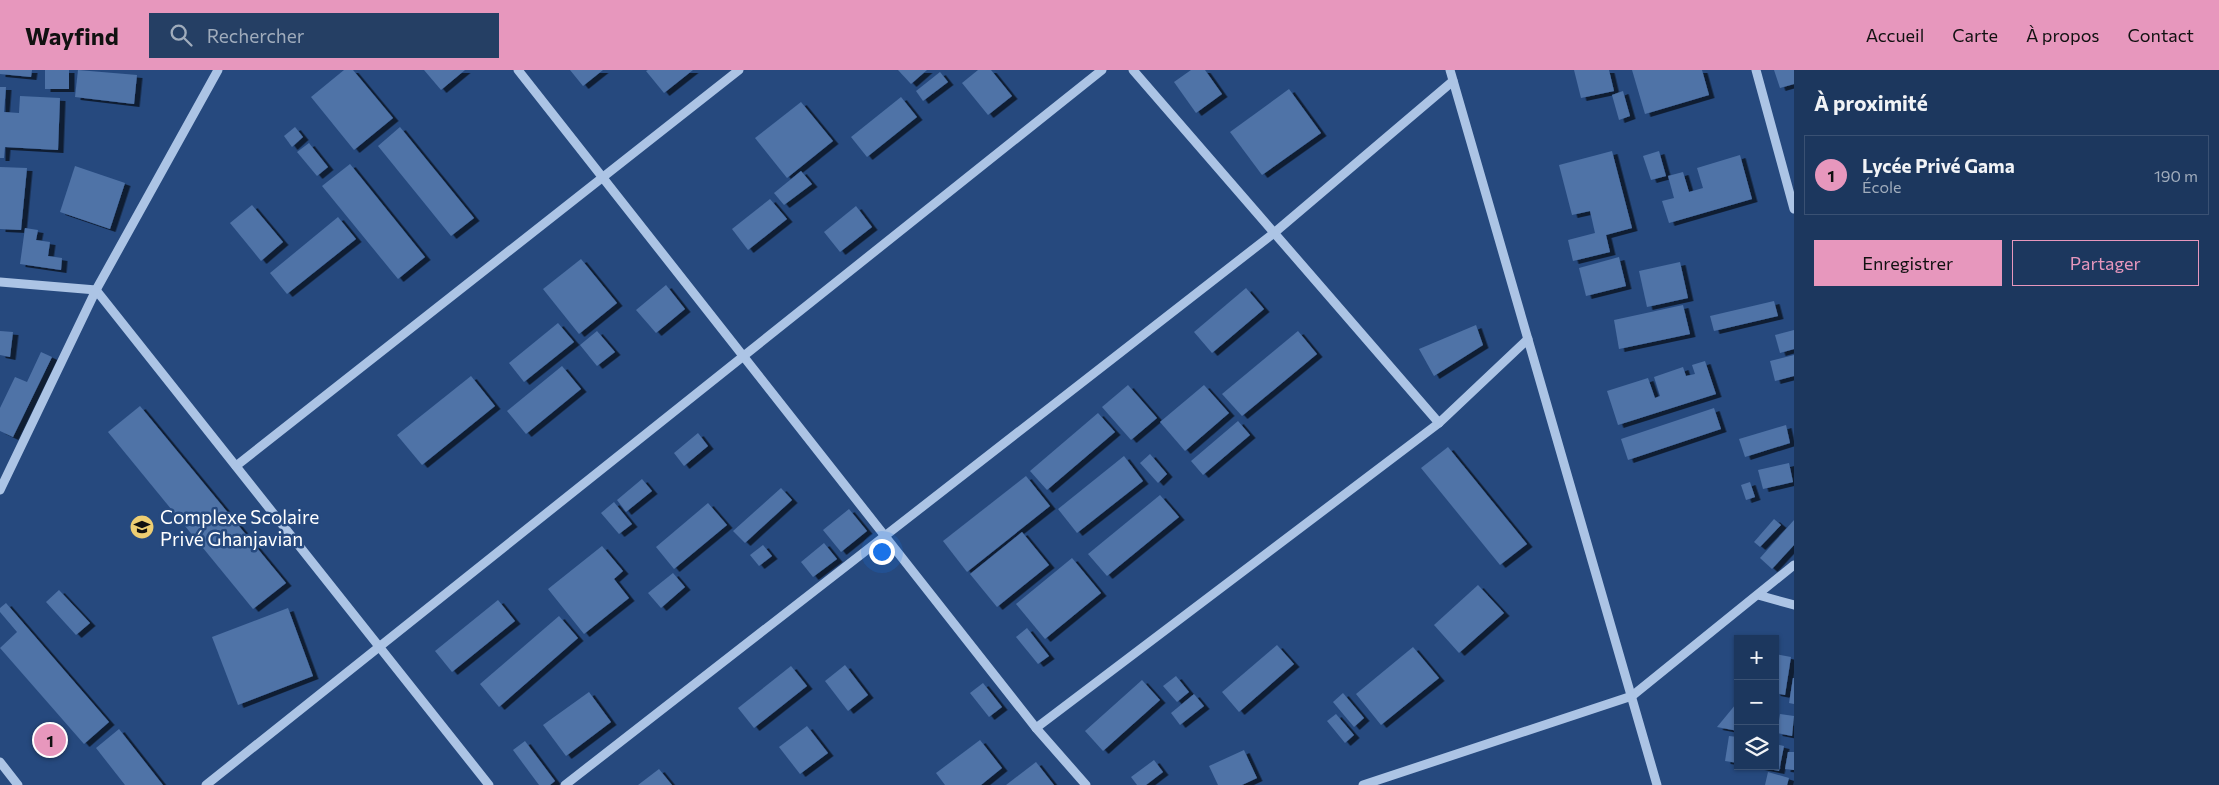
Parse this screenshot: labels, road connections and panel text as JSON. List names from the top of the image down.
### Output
{
  "places": {
    "school or university": ["Complexe Scolaire Privé Ghanjavian"]
  },
  "page": {
    "header": "Wayfind",
    "search": "Rechercher",
    "nav": [
      "Accueil",
      "Carte",
      "À propos",
      "Contact"
    ],
    "heading": "À proximité",
    "list": [
      {
        "mark": "1",
        "name": "Lycée Privé Gama",
        "note": "École",
        "value": "190 m"
      }
    ],
    "buttons": ["Enregistrer", "Partager"],
    "map_buttons": ["+", "−"],
    "pins": "1"
  }
}
